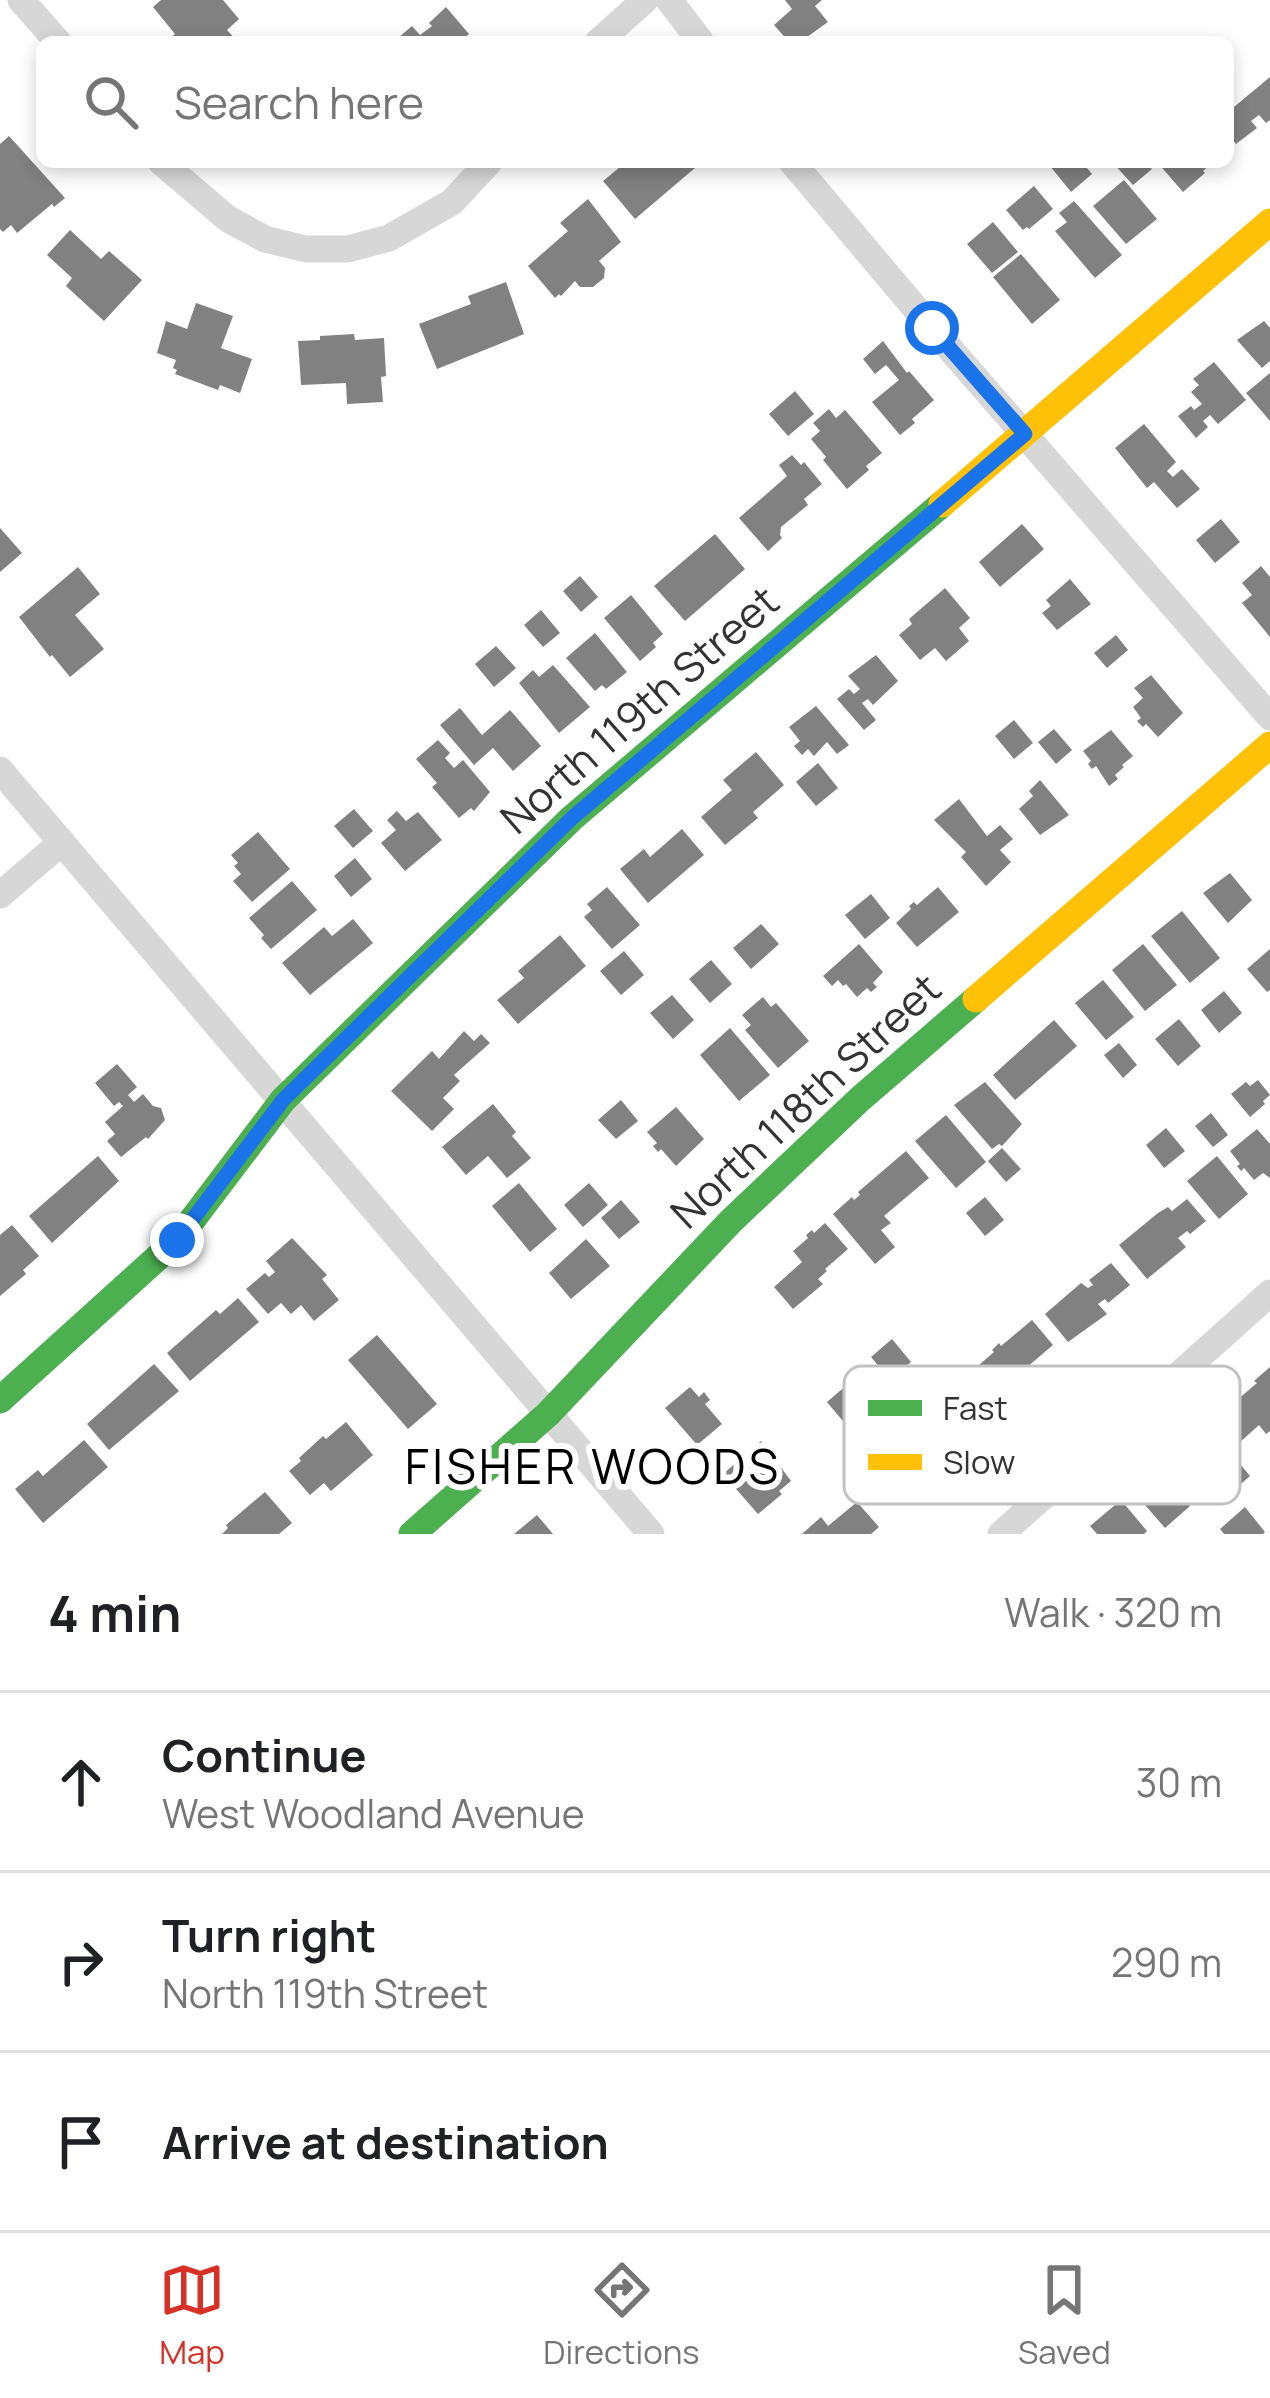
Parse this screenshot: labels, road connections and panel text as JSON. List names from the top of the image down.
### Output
{
  "streets": {
    "street": ["North 119th Street", "North 118th Street"]
  },
  "districts": ["FISHER WOODS"],
  "legend": ["Fast", "Slow"],
  "page": {
    "search": "Search here",
    "heading": ["4 min", "Walk · 320 m"],
    "list": [
      ["Continue", "West Woodland Avenue", "30 m"],
      ["Turn right", "North 119th Street", "290 m"],
      "Arrive at destination"
    ],
    "nav": ["Map", "Directions", "Saved"]
  }
}
